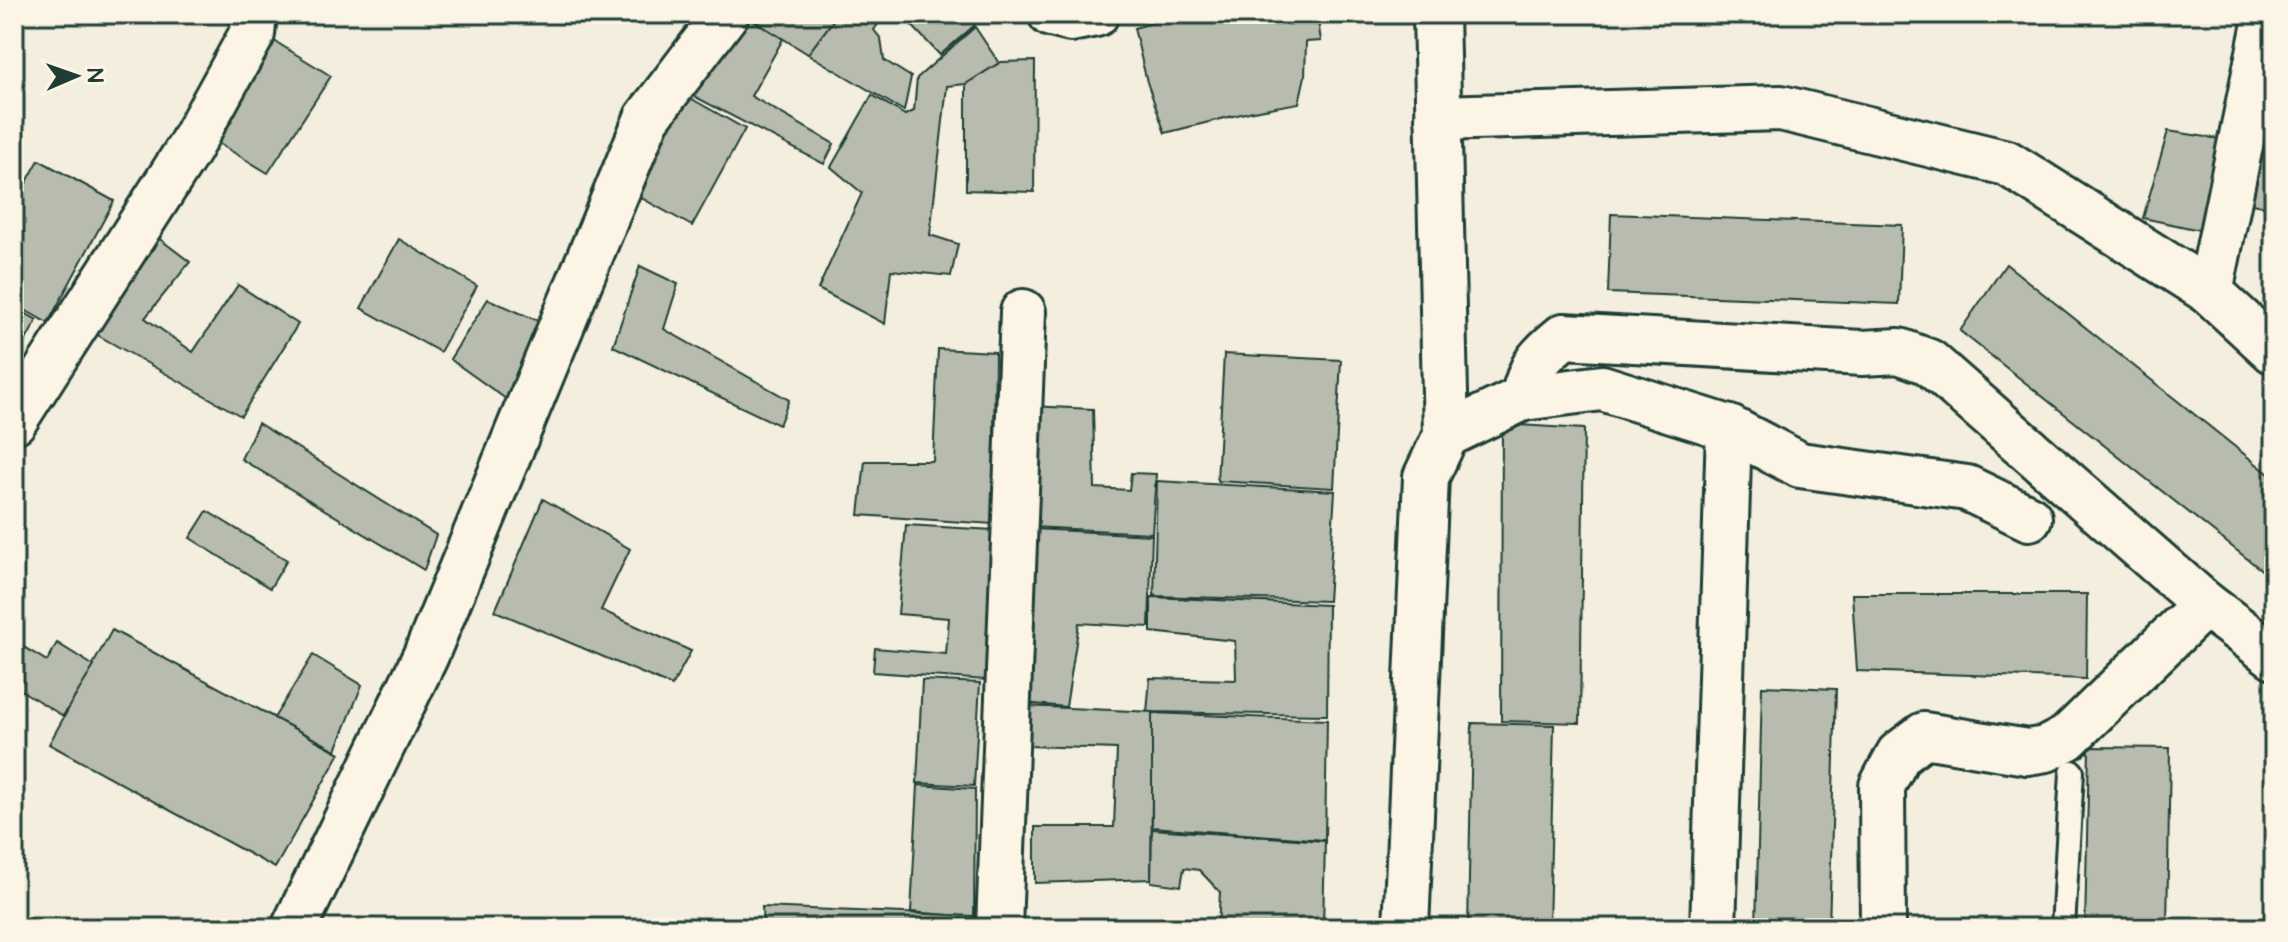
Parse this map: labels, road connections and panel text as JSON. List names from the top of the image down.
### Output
{
  "north": "right"
}
